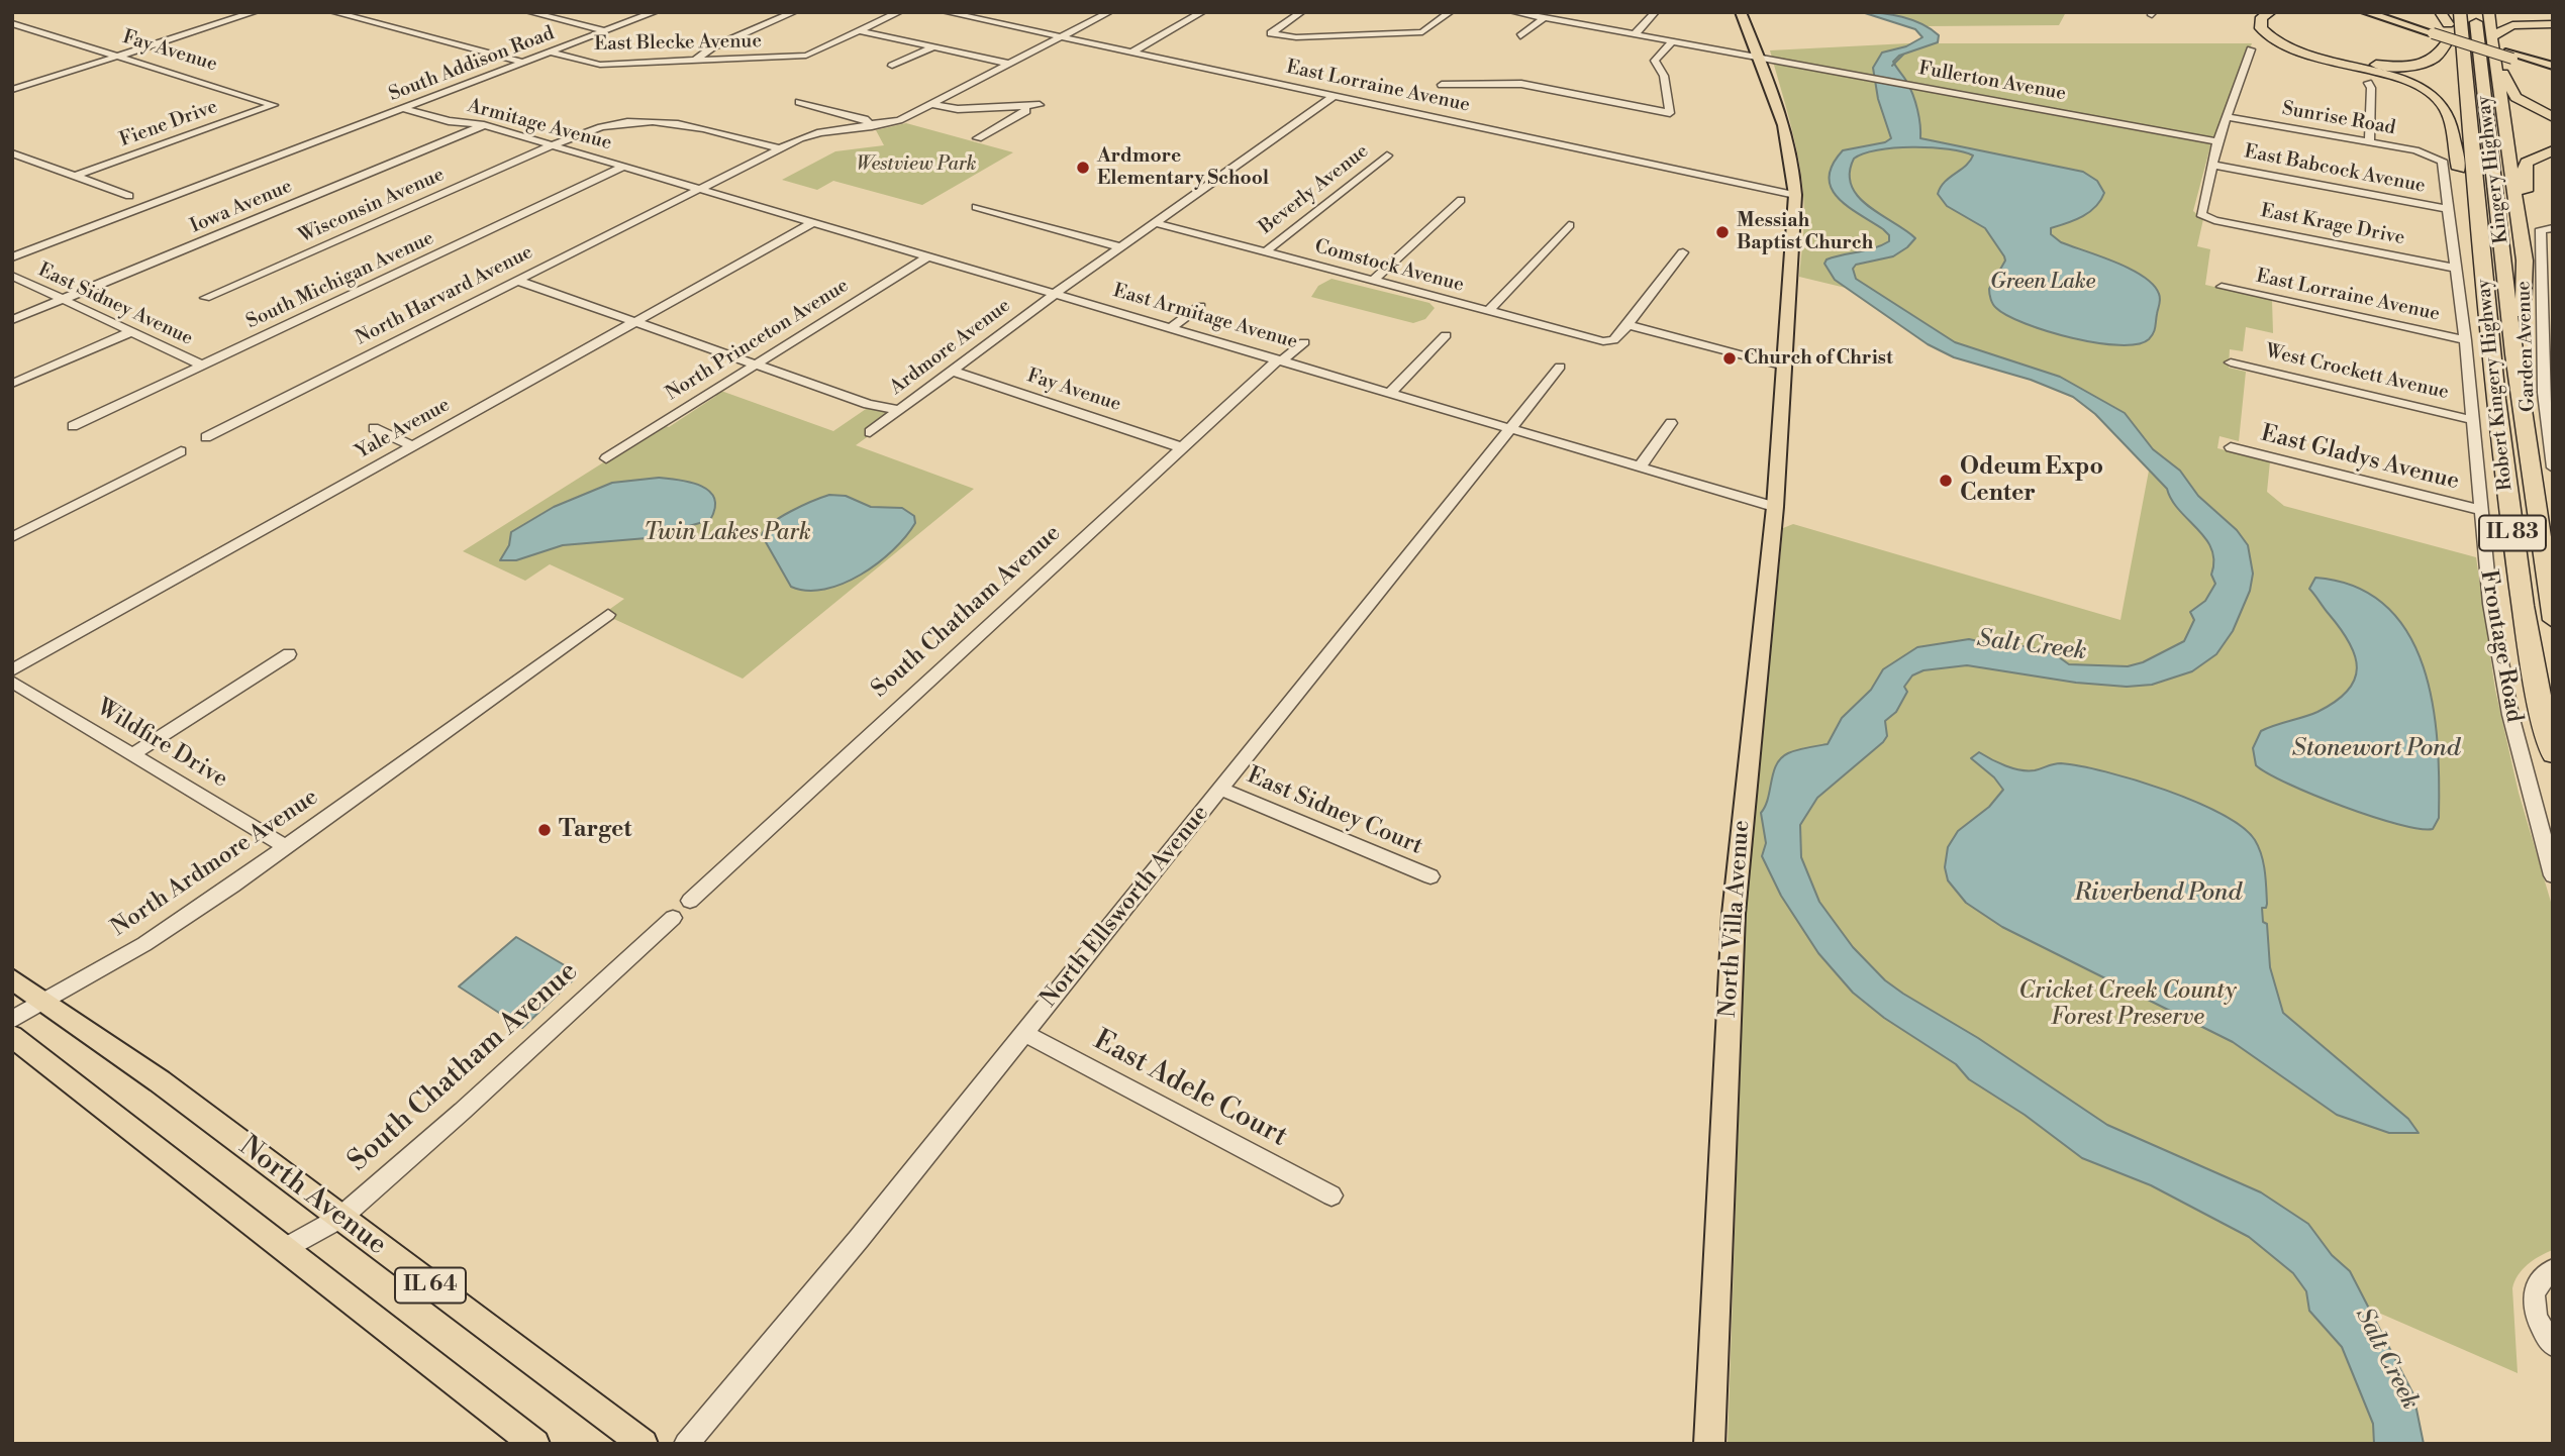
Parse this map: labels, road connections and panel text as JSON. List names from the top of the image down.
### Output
{
  "streets": {
    "highway": ["Kingery Highway", "Robert Kingery Highway", "IL 83"],
    "main road": ["North Villa Avenue", "North Avenue", "IL 64"],
    "street": [
      "East Blecke Avenue",
      "Fay Avenue",
      "South Addison Road",
      "Fullerton Avenue",
      "East Lorraine Avenue",
      "Sunrise Road",
      "Fiene Drive",
      "Armitage Avenue",
      "East Babcock Avenue",
      "Beverly Avenue",
      "Wisconsin Avenue",
      "Iowa Avenue",
      "East Krage Drive",
      "Comstock Avenue",
      "South Michigan Avenue",
      "North Harvard Avenue",
      "East Sidney Avenue",
      "East Armitage Avenue",
      "North Princeton Avenue",
      "Garden Avenue",
      "Ardmore Avenue",
      "West Crockett Avenue",
      "Yale Avenue",
      "East Gladys Avenue",
      "South Chatham Avenue",
      "Frontage Road",
      "Wildfire Drive",
      "East Sidney Court",
      "North Ardmore Avenue",
      "North Ellsworth Avenue",
      "East Adele Court"
    ]
  },
  "crossings": [
    ["East Blecke Avenue", "South Addison Road"],
    ["Fay Avenue", "Fiene Drive"],
    ["Fay Avenue", "Ardmore Avenue"],
    ["Fay Avenue", "South Chatham Avenue"],
    ["South Addison Road", "Armitage Avenue"],
    ["Fullerton Avenue", "North Villa Avenue"],
    ["East Lorraine Avenue", "North Harvard Avenue"],
    ["East Lorraine Avenue", "Frontage Road"],
    ["East Lorraine Avenue", "North Villa Avenue"],
    ["Sunrise Road", "Frontage Road"],
    ["Armitage Avenue", "Wisconsin Avenue"],
    ["Armitage Avenue", "Iowa Avenue"],
    ["Armitage Avenue", "South Michigan Avenue"],
    ["Armitage Avenue", "East Armitage Avenue"],
    ["East Babcock Avenue", "East Krage Drive"],
    ["East Babcock Avenue", "Frontage Road"],
    ["Beverly Avenue", "Comstock Avenue"],
    ["Wisconsin Avenue", "North Harvard Avenue"],
    ["Iowa Avenue", "East Sidney Avenue"],
    ["East Krage Drive", "Frontage Road"],
    ["Comstock Avenue", "Ardmore Avenue"],
    ["South Michigan Avenue", "East Sidney Avenue"],
    ["South Michigan Avenue", "East Armitage Avenue"],
    ["North Harvard Avenue", "East Armitage Avenue"],
    ["East Armitage Avenue", "North Princeton Avenue"],
    ["East Armitage Avenue", "Ardmore Avenue"],
    ["East Armitage Avenue", "Yale Avenue"],
    ["East Armitage Avenue", "South Chatham Avenue"],
    ["East Armitage Avenue", "North Ellsworth Avenue"],
    ["East Armitage Avenue", "North Villa Avenue"],
    ["West Crockett Avenue", "Frontage Road"],
    ["East Gladys Avenue", "Frontage Road"],
    ["South Chatham Avenue", "North Avenue"],
    ["South Chatham Avenue", "IL 64"],
    ["Wildfire Drive", "North Ardmore Avenue"],
    ["East Sidney Court", "North Ellsworth Avenue"],
    ["North Ardmore Avenue", "North Avenue"],
    ["North Ellsworth Avenue", "East Adele Court"]
  ],
  "water": [
    "Green Lake",
    "Salt Creek",
    "Stonewort Pond",
    "Riverbend Pond"
  ],
  "parks": ["Westview Park", "Twin Lakes Park", "Cricket Creek County Forest Preserve"],
  "places": [
    "Ardmore Elementary School",
    "Messiah Baptist Church",
    "Church of Christ",
    "Odeum Expo Center",
    "Target"
  ]
}
